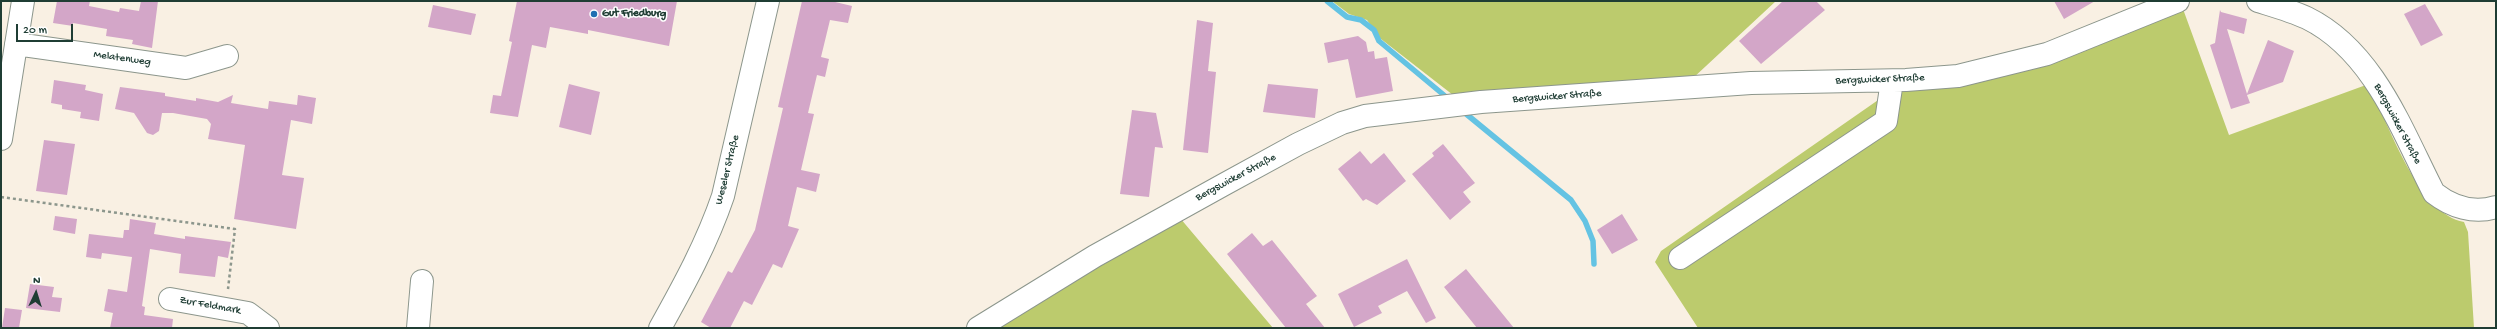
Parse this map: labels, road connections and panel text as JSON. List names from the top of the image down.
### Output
{
  "streets": {
    "street": [
      "Melatenweg",
      "Bergswicker Straße",
      "Weseler Straße",
      "Zur Feldmark"
    ]
  },
  "places": ["Gut Friedburg"],
  "scale_bar": "20 m",
  "north": "top"
}
